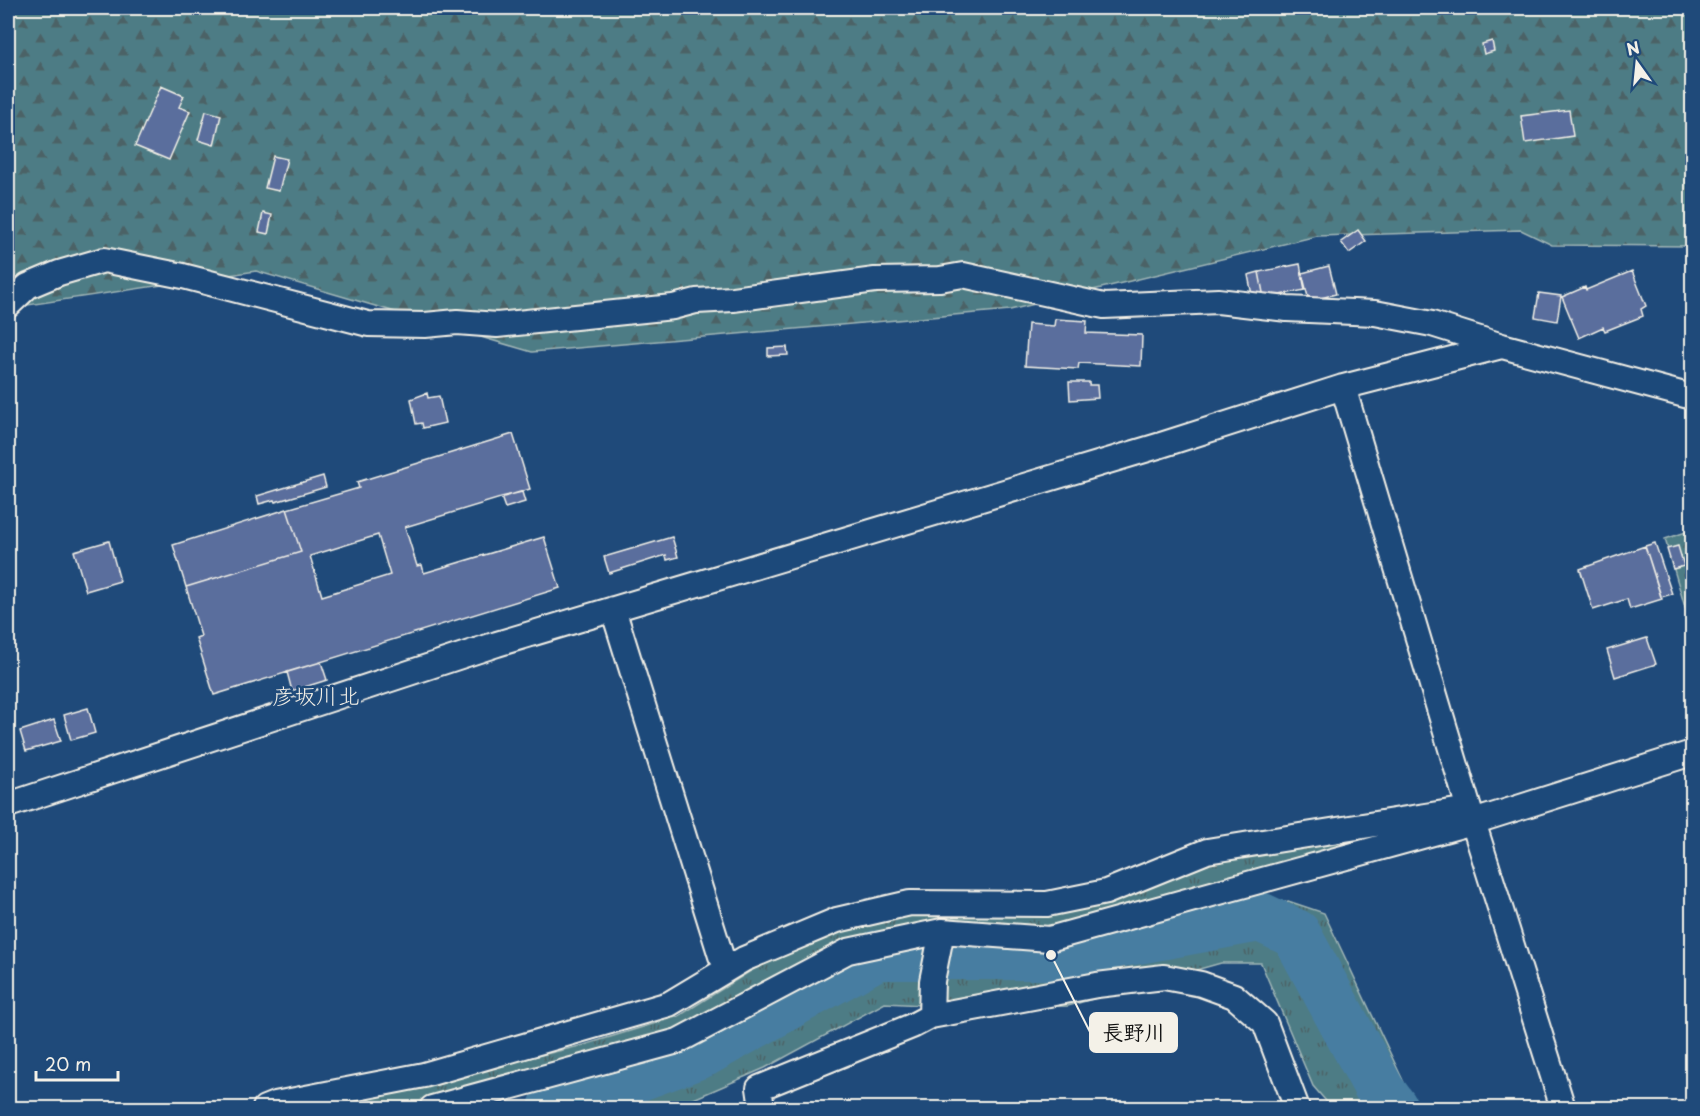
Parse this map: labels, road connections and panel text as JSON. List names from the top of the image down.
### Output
{
  "districts": ["彦坂川北"],
  "places": ["長野川"],
  "scale_bar": "20 m",
  "north": "top"
}
